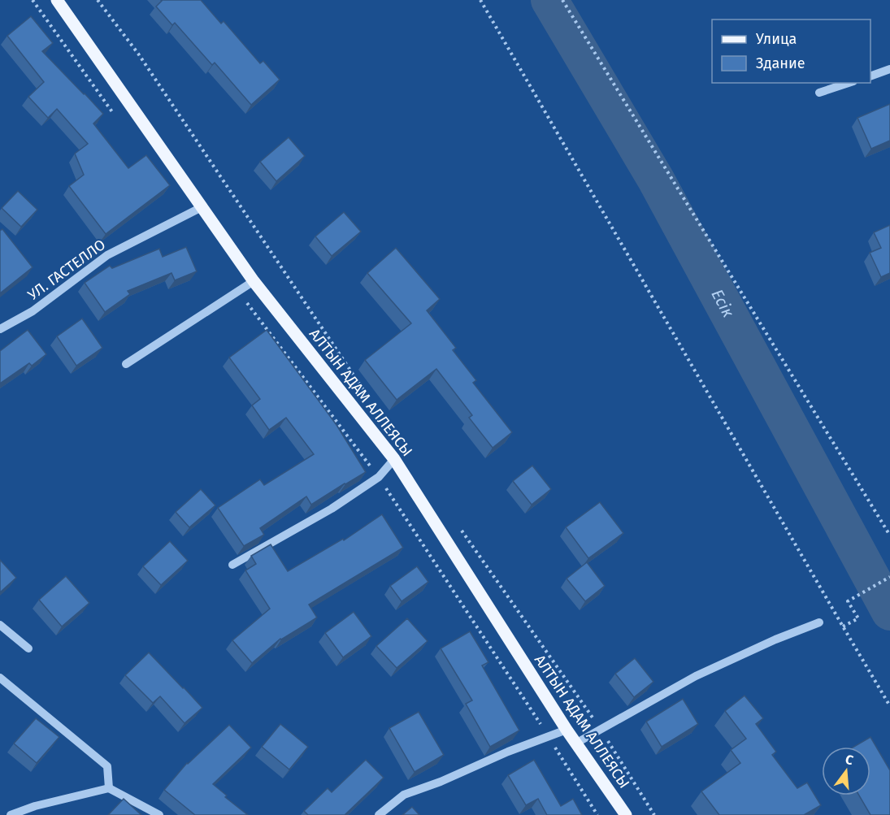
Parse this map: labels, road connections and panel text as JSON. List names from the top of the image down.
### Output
{
  "streets": {
    "main road": ["АЛТЫН АДАМ АЛЛЕЯСЫ"],
    "street": ["УЛ. ГАСТЕЛЛО"]
  },
  "crossings": [
    ["УЛ. ГАСТЕЛЛО", "АЛТЫН АДАМ АЛЛЕЯСЫ"]
  ],
  "water": ["Есік"],
  "legend": ["Улица", "Здание"],
  "north": "top"
}
